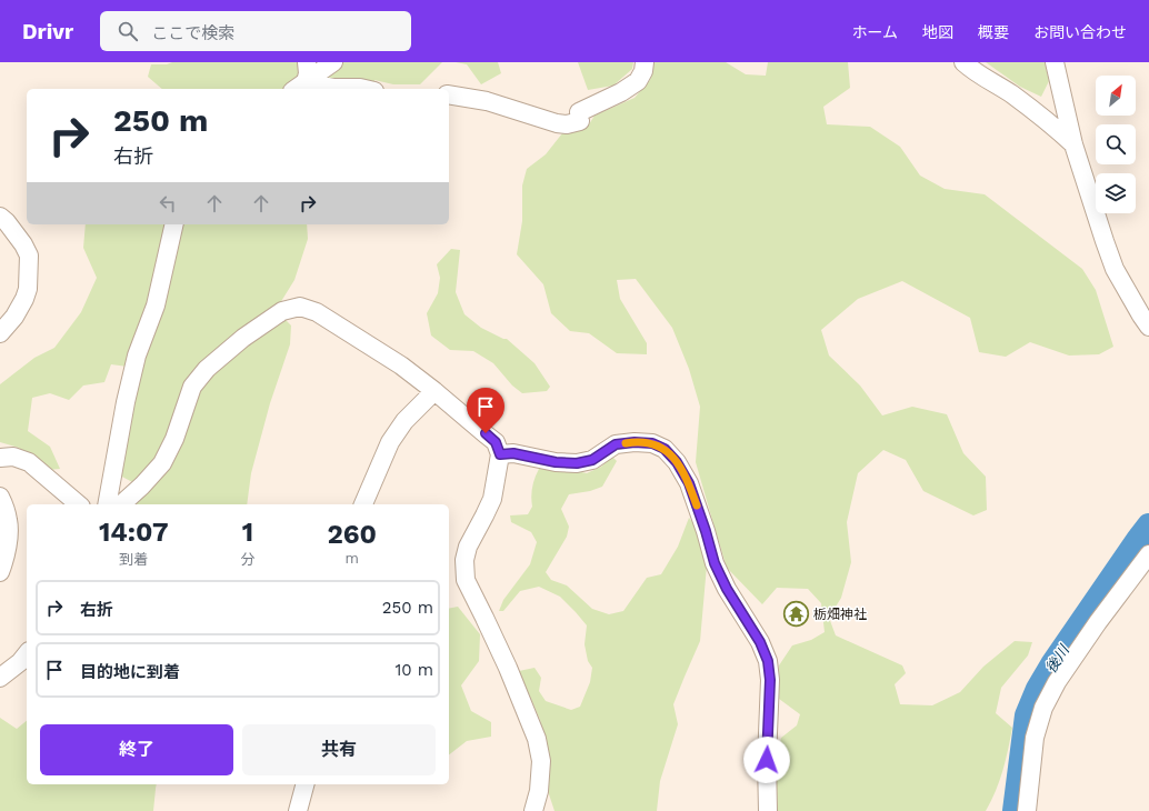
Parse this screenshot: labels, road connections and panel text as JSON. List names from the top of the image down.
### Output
{
  "water": ["後川"],
  "places": {
    "temple": ["栃畑神社"]
  },
  "north": "top right",
  "page": {
    "header": "Drivr",
    "search": "ここで検索",
    "nav": [
      "ホーム",
      "地図",
      "概要",
      "お問い合わせ"
    ],
    "turn": ["250 m", "右折"],
    "eta": [
      "14:07",
      "到着",
      "1",
      "分",
      "260",
      "m"
    ],
    "list": [
      {
        "name": "右折",
        "value": "250 m"
      },
      {
        "name": "目的地に到着",
        "value": "10 m"
      }
    ],
    "buttons": ["終了", "共有"]
  }
}
